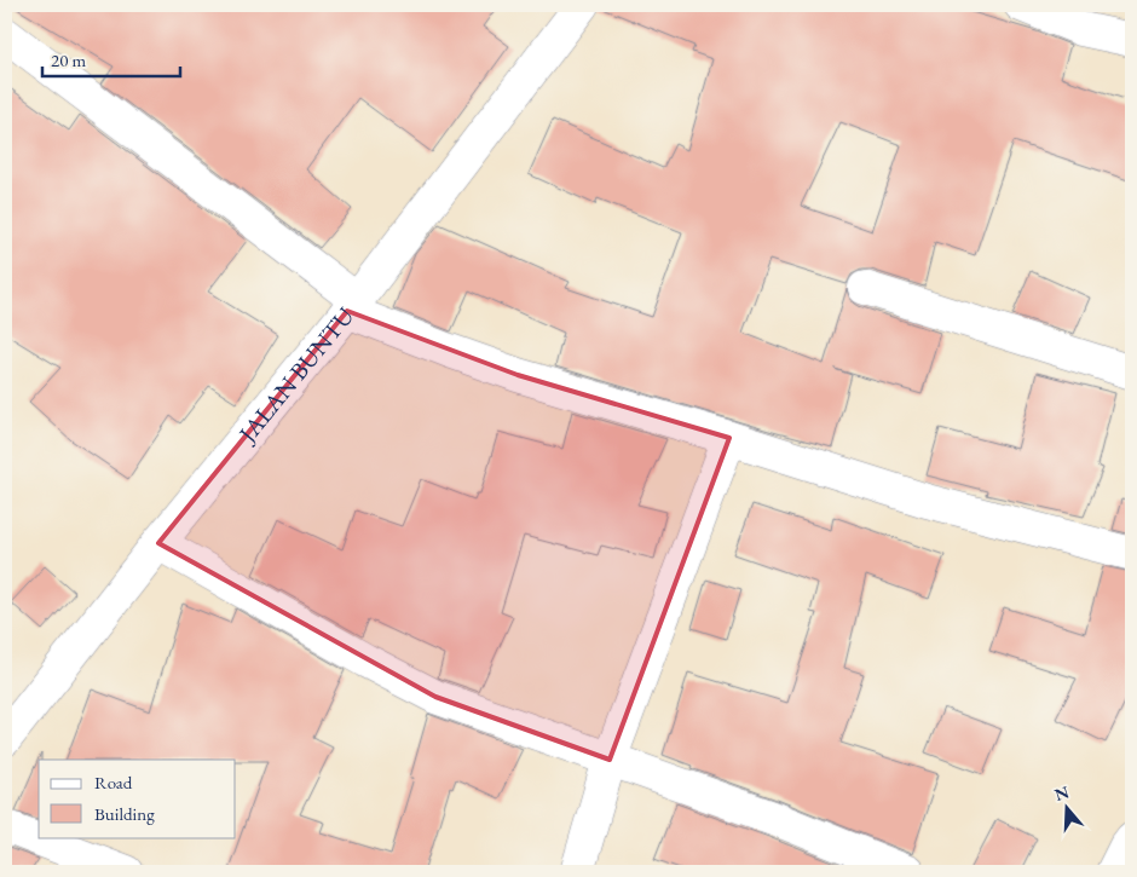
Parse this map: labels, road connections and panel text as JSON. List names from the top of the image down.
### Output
{
  "streets": {
    "street": ["JALAN BUNTU"]
  },
  "legend": ["Road", "Building"],
  "scale_bar": "20 m",
  "north": "top"
}
